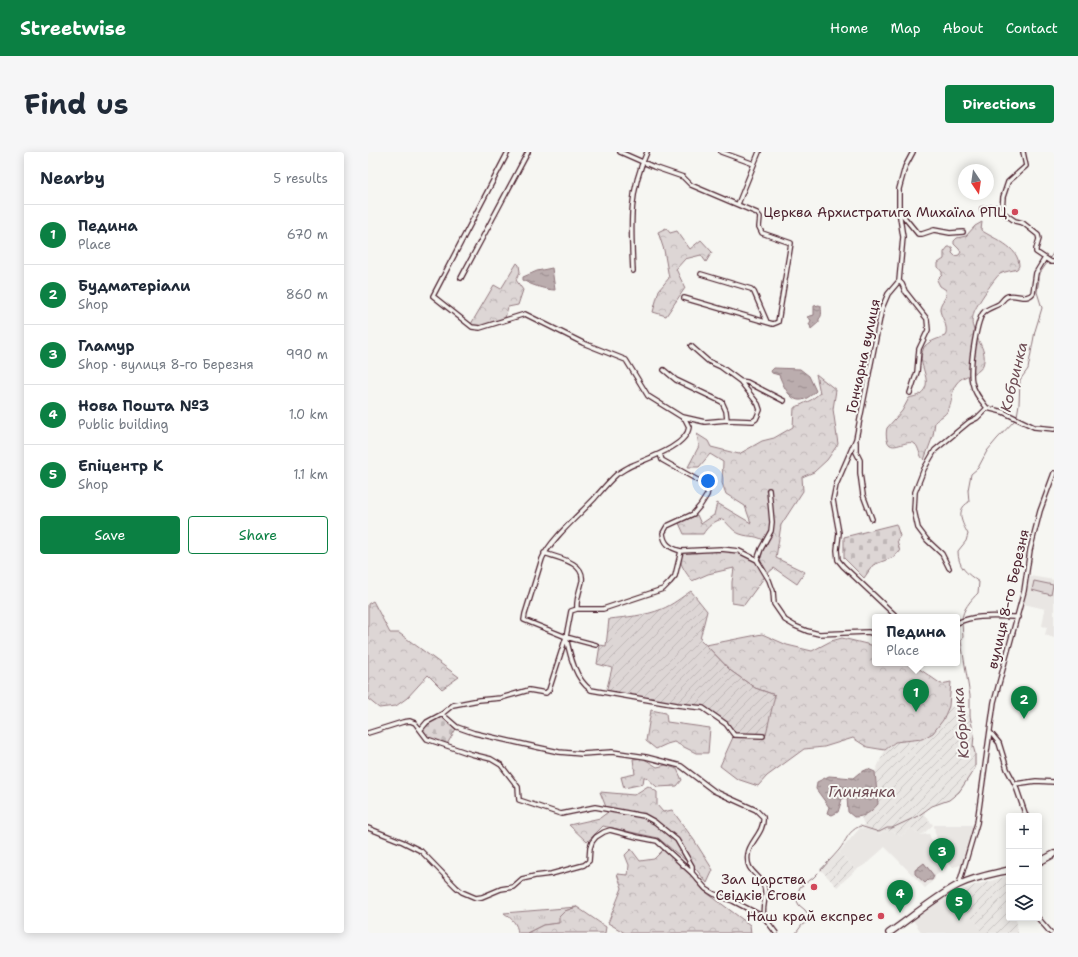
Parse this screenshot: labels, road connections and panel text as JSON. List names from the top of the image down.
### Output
{
  "streets": {
    "street": ["Гончарна вулиця", "вулиця 8-го Березня"]
  },
  "water": ["Кобринка", "Глинянка"],
  "places": ["Церква Архистратига Михаїла РПЦ", "Зал царства Свідків Єгови", "Наш край експрес"],
  "north": "bottom",
  "page": {
    "header": "Streetwise",
    "nav": [
      "Home",
      "Map",
      "About",
      "Contact"
    ],
    "title": "Find us",
    "buttons": [
      "Directions",
      ["Save", "Share"]
    ],
    "heading": ["Nearby", "5 results"],
    "list": [
      {
        "mark": "1",
        "name": "Педина",
        "note": "Place",
        "value": "670 m"
      },
      {
        "mark": "2",
        "name": "Будматеріали",
        "note": "Shop",
        "value": "860 m"
      },
      {
        "mark": "3",
        "name": "Гламур",
        "note": "Shop · вулиця 8-го Березня",
        "value": "990 m"
      },
      {
        "mark": "4",
        "name": "Нова Пошта №3",
        "note": "Public building",
        "value": "1.0 km"
      },
      {
        "mark": "5",
        "name": "Епіцентр К",
        "note": "Shop",
        "value": "1.1 km"
      }
    ],
    "popup": ["Педина", "Place"],
    "pins": [
      "1",
      "2",
      "3",
      "4",
      "5"
    ],
    "map_buttons": ["+", "−"]
  }
}
